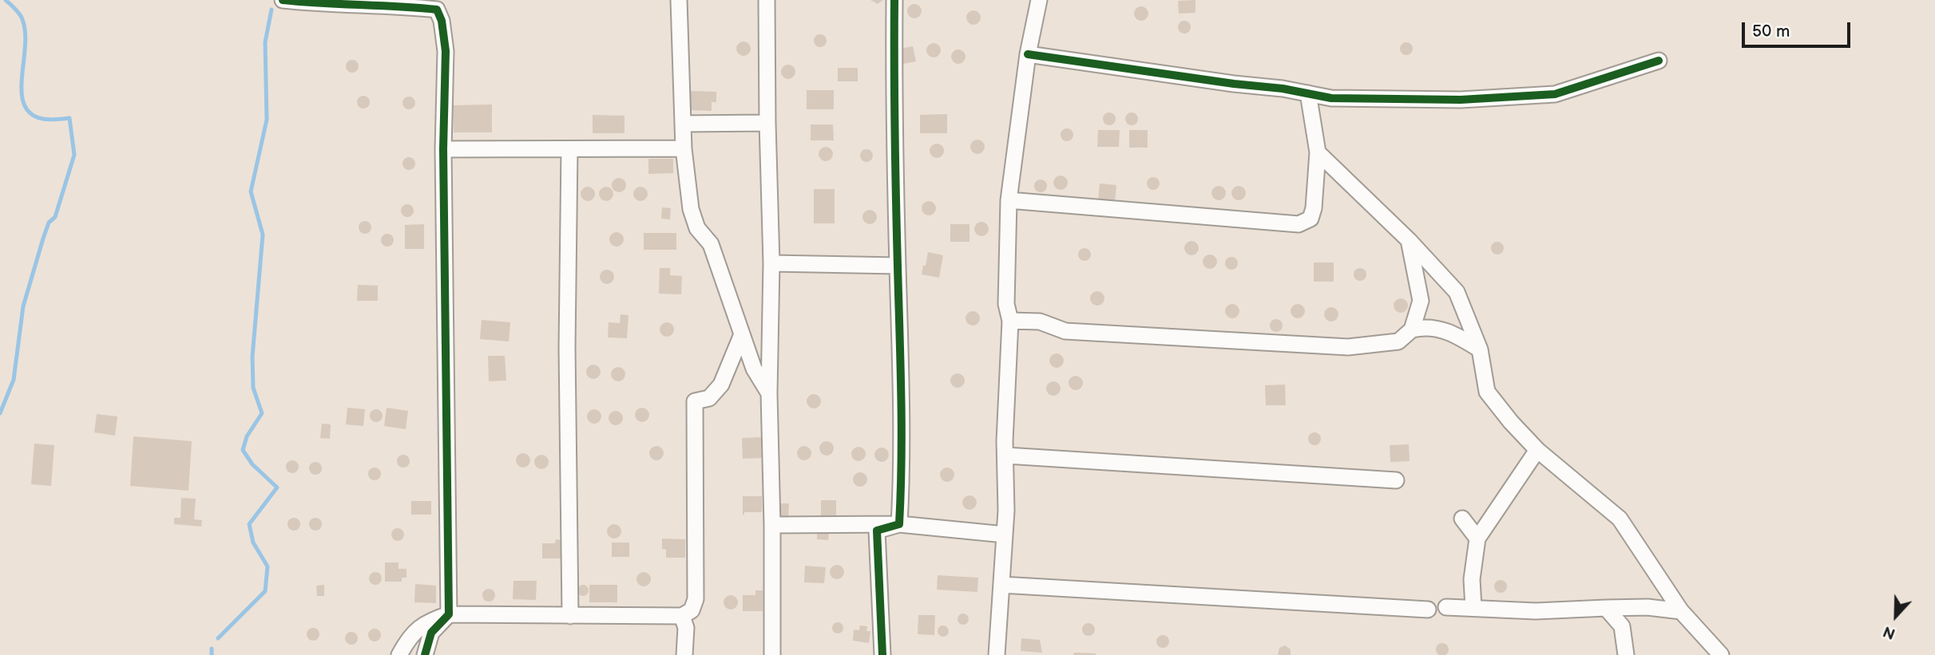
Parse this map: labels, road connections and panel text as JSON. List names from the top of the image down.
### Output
{
  "scale_bar": "50 m",
  "north": "bottom"
}
